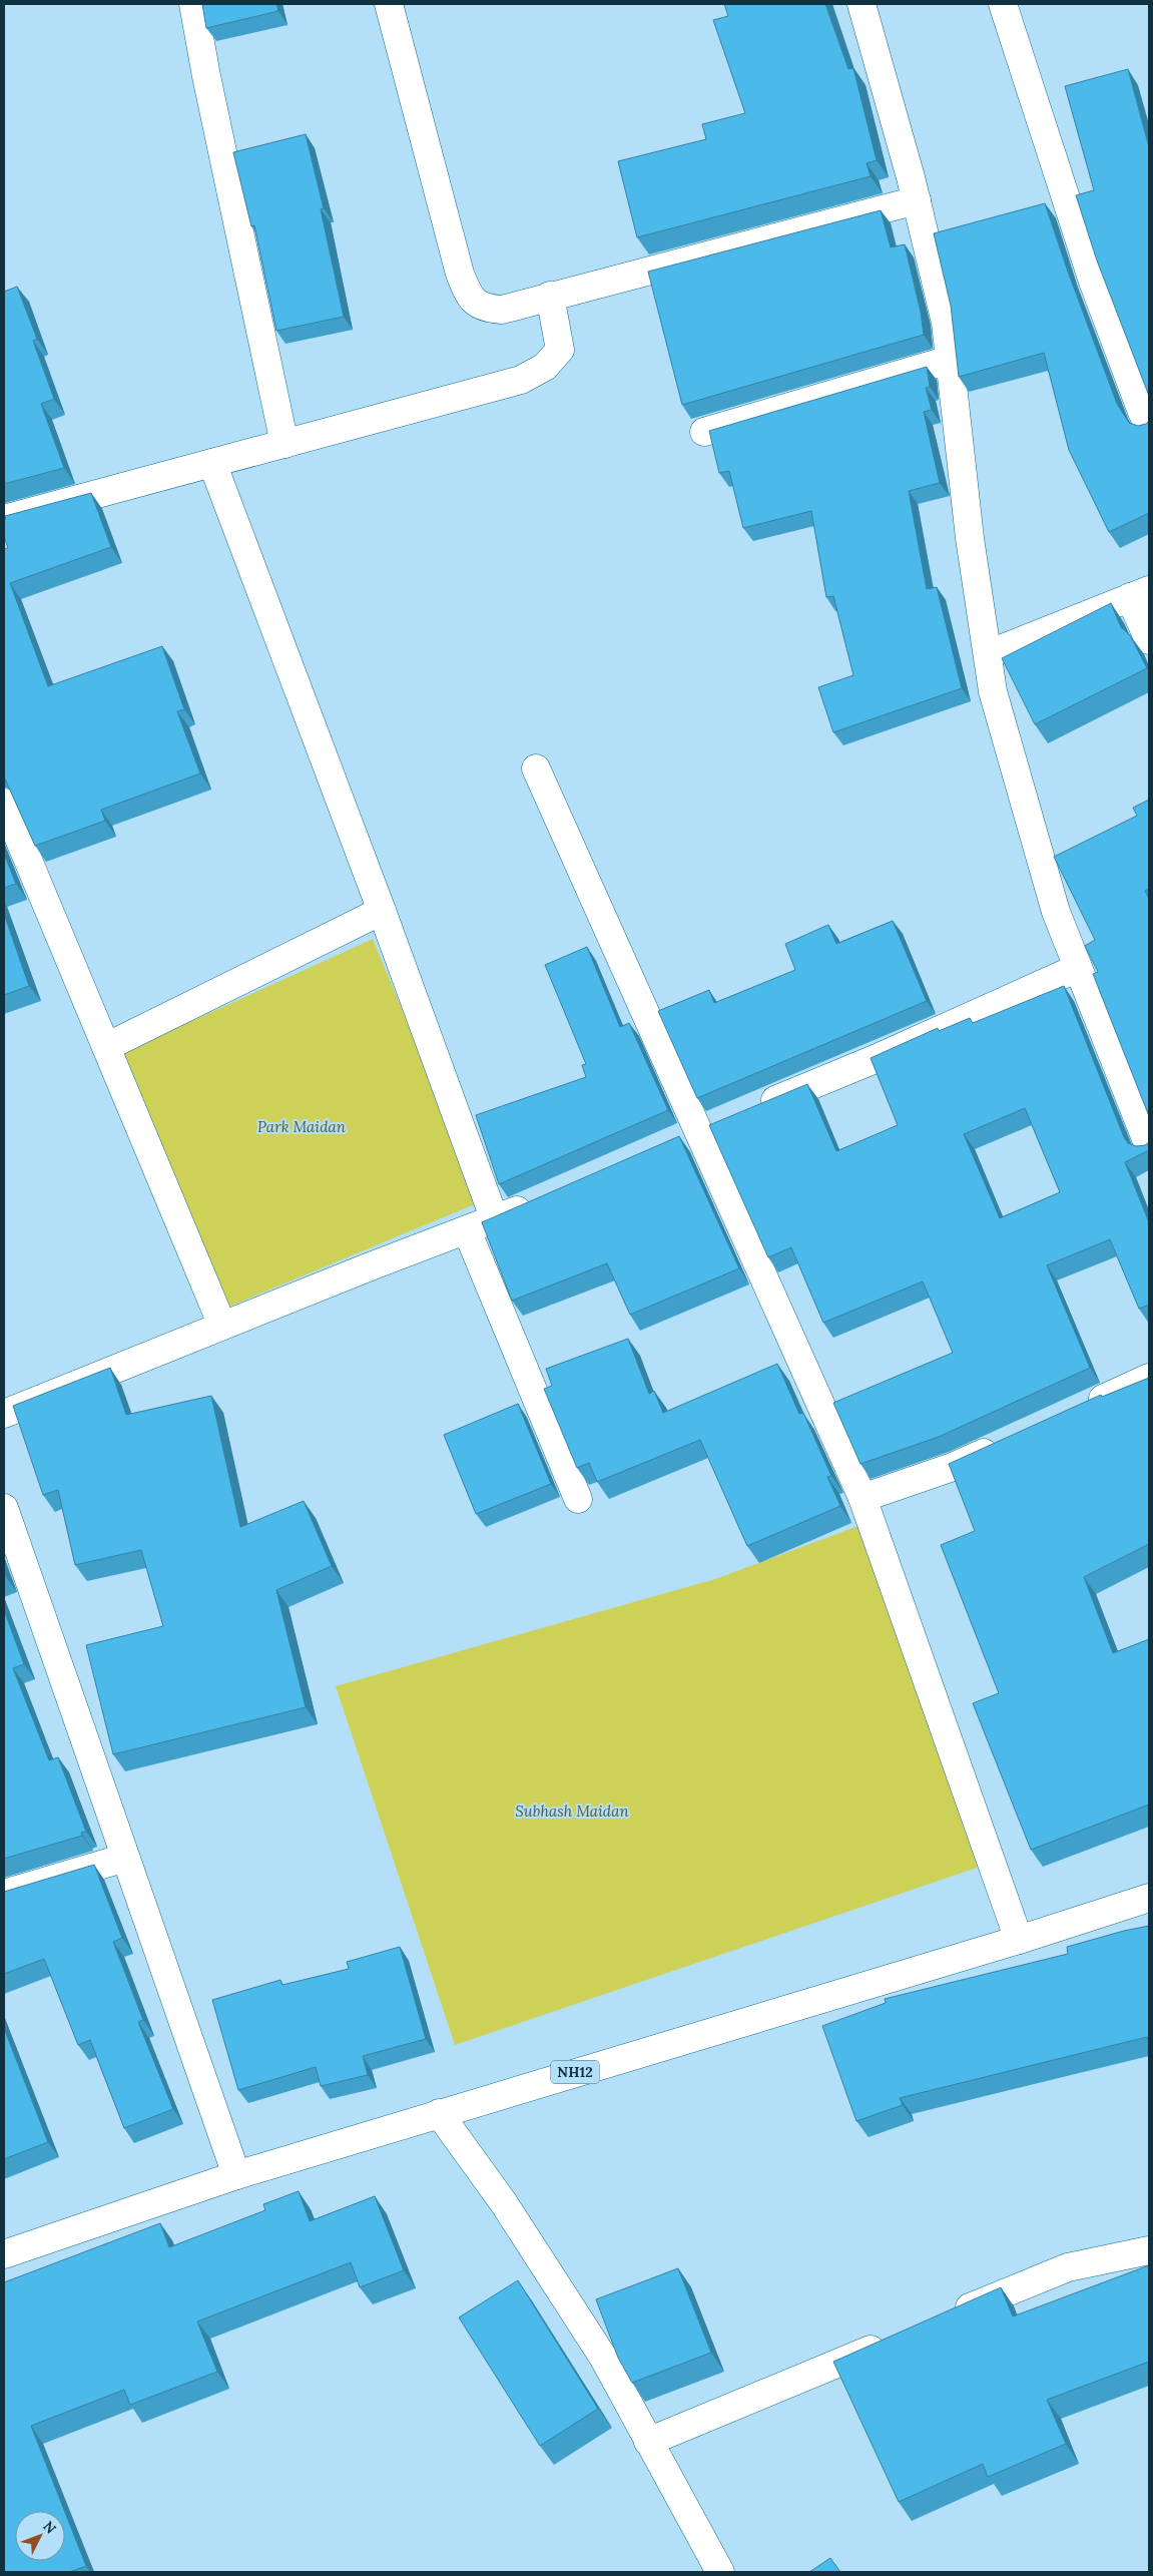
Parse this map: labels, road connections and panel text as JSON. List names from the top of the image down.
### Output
{
  "streets": {
    "main road": ["NH12"]
  },
  "parks": ["Park Maidan", "Subhash Maidan"],
  "north": "top right"
}
